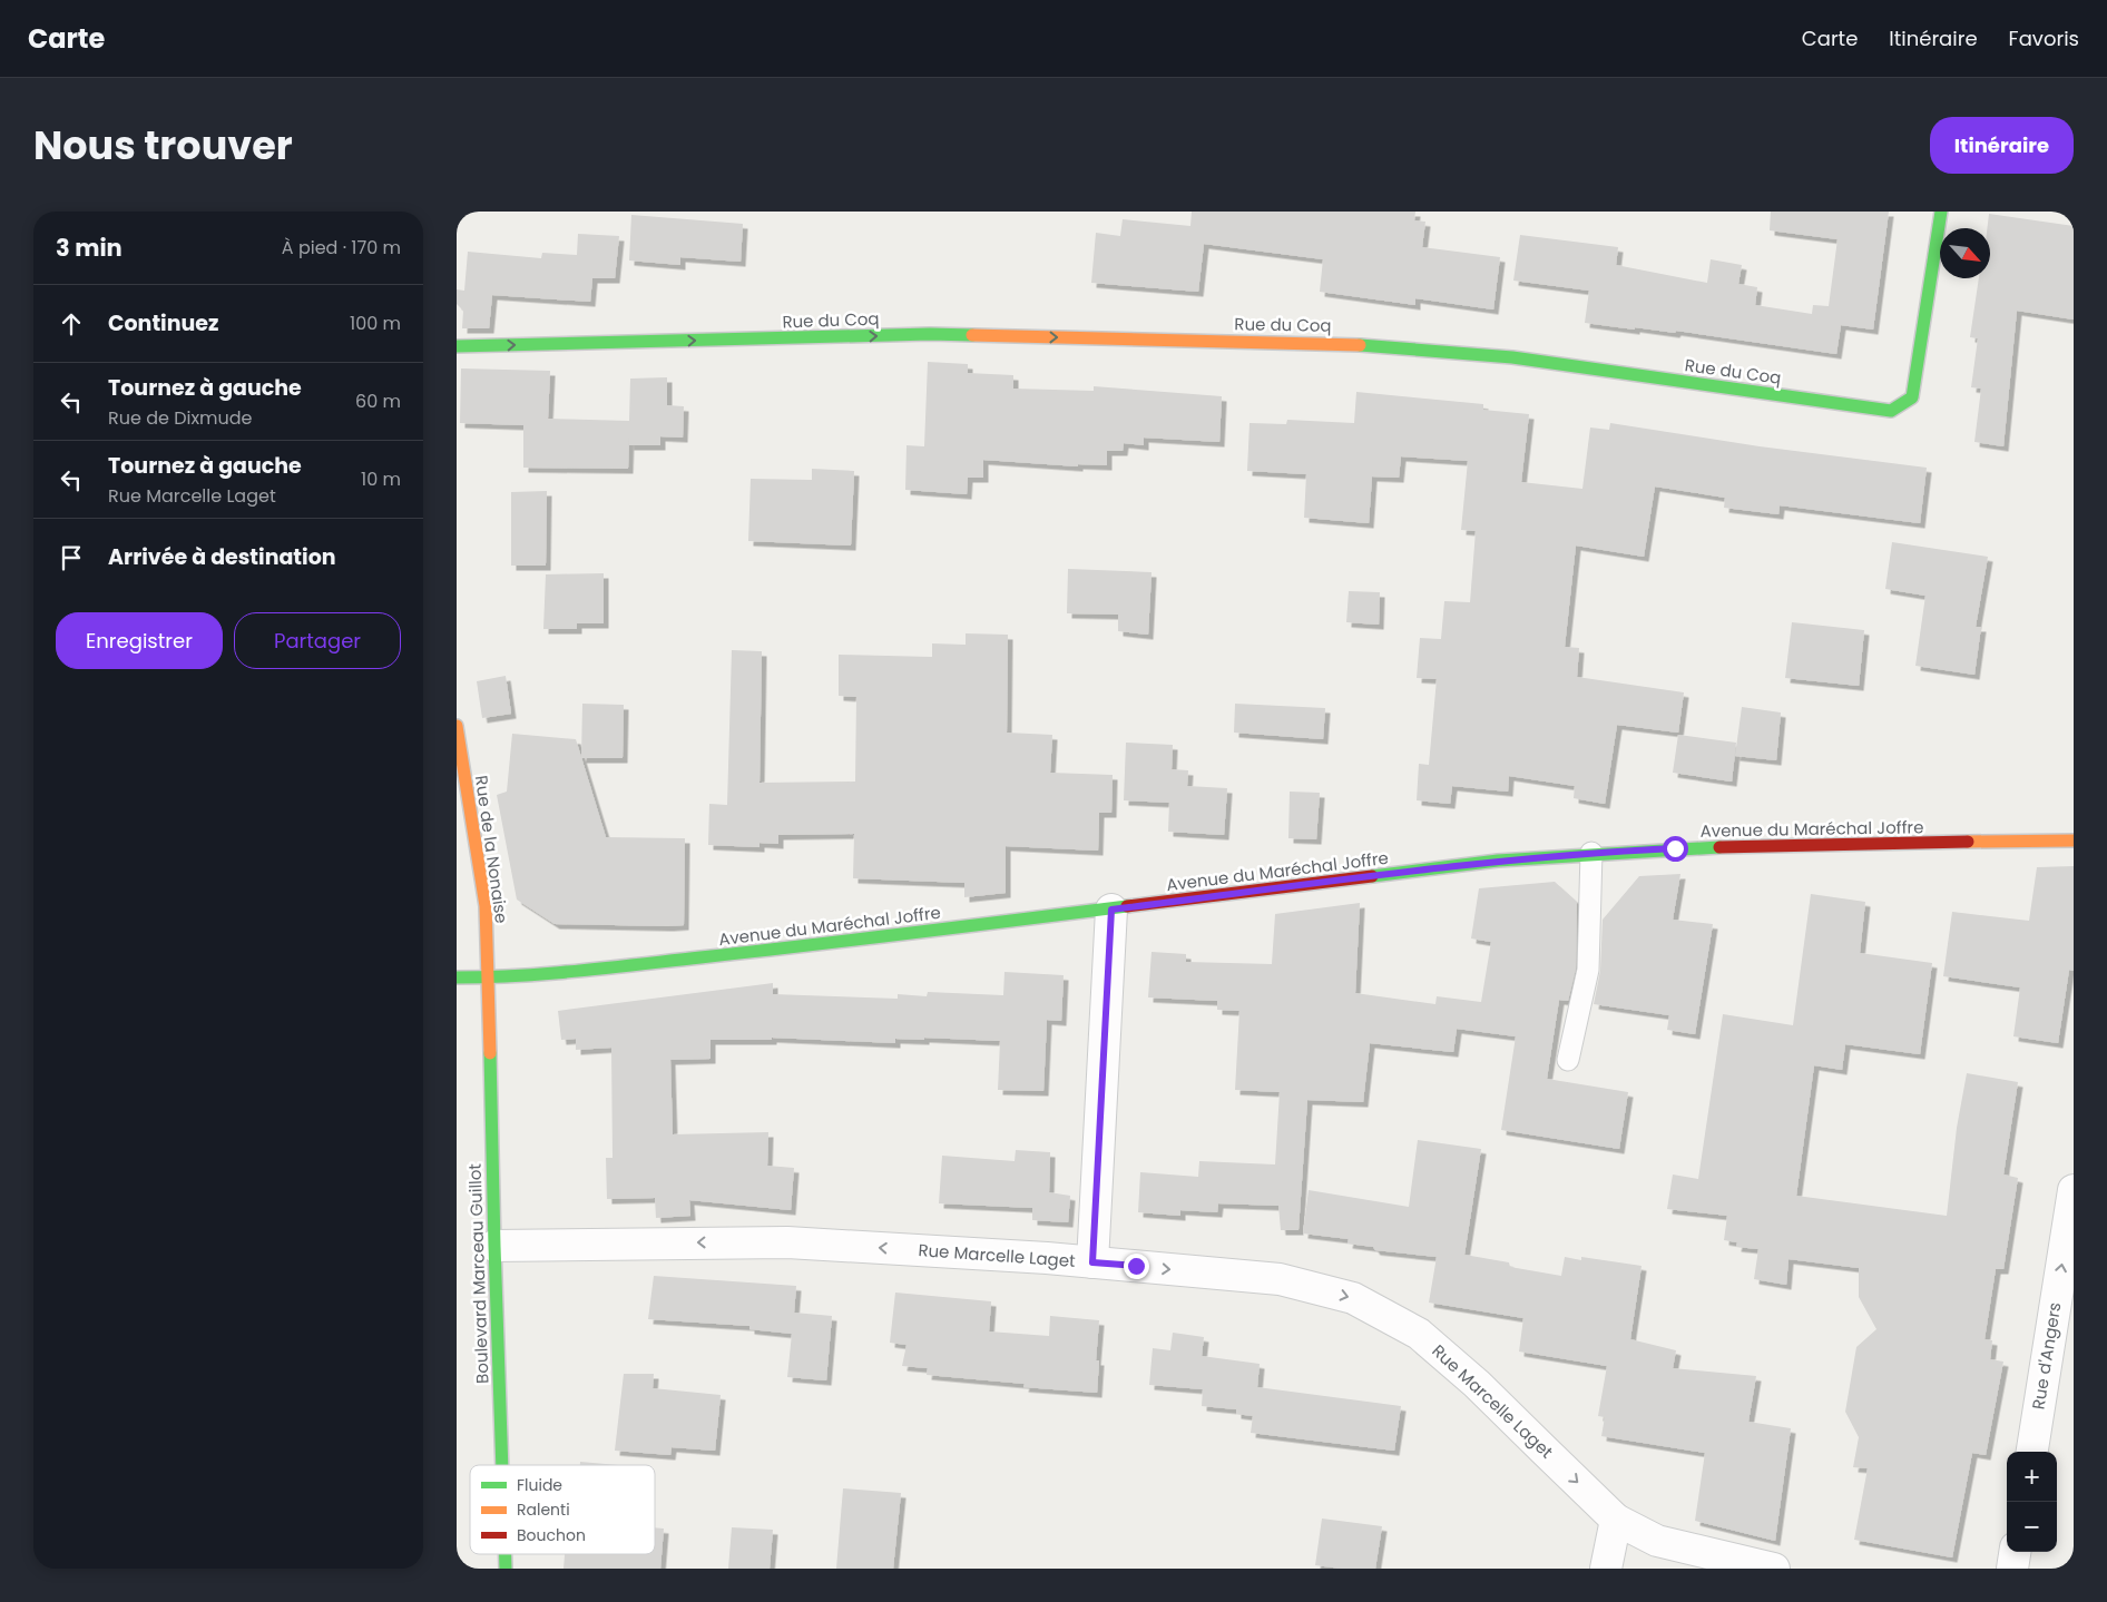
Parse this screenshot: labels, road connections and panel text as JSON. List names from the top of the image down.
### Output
{
  "streets": {
    "street": [
      "Rue du Coq",
      "Avenue du Maréchal Joffre",
      "Rue de la Nonaise",
      "Rue Marcelle Laget",
      "Boulevard Marceau Guillot",
      "Rue d'Angers"
    ]
  },
  "crossings": [
    ["Avenue du Maréchal Joffre", "Rue de la Nonaise"],
    ["Avenue du Maréchal Joffre", "Boulevard Marceau Guillot"],
    ["Rue de la Nonaise", "Boulevard Marceau Guillot"],
    ["Rue Marcelle Laget", "Boulevard Marceau Guillot"]
  ],
  "one_way": ["Rue du Coq", "Rue d'Angers"],
  "legend": ["Fluide", "Ralenti", "Bouchon"],
  "north": "bottom right",
  "page": {
    "header": "Carte",
    "nav": ["Carte", "Itinéraire", "Favoris"],
    "title": "Nous trouver",
    "buttons": [
      "Itinéraire",
      ["Enregistrer", "Partager"]
    ],
    "heading": ["3 min", "À pied · 170 m"],
    "list": [
      ["Continuez", "100 m"],
      ["Tournez à gauche", "Rue de Dixmude", "60 m"],
      ["Tournez à gauche", "Rue Marcelle Laget", "10 m"],
      "Arrivée à destination"
    ],
    "map_buttons": ["+", "−"]
  }
}
